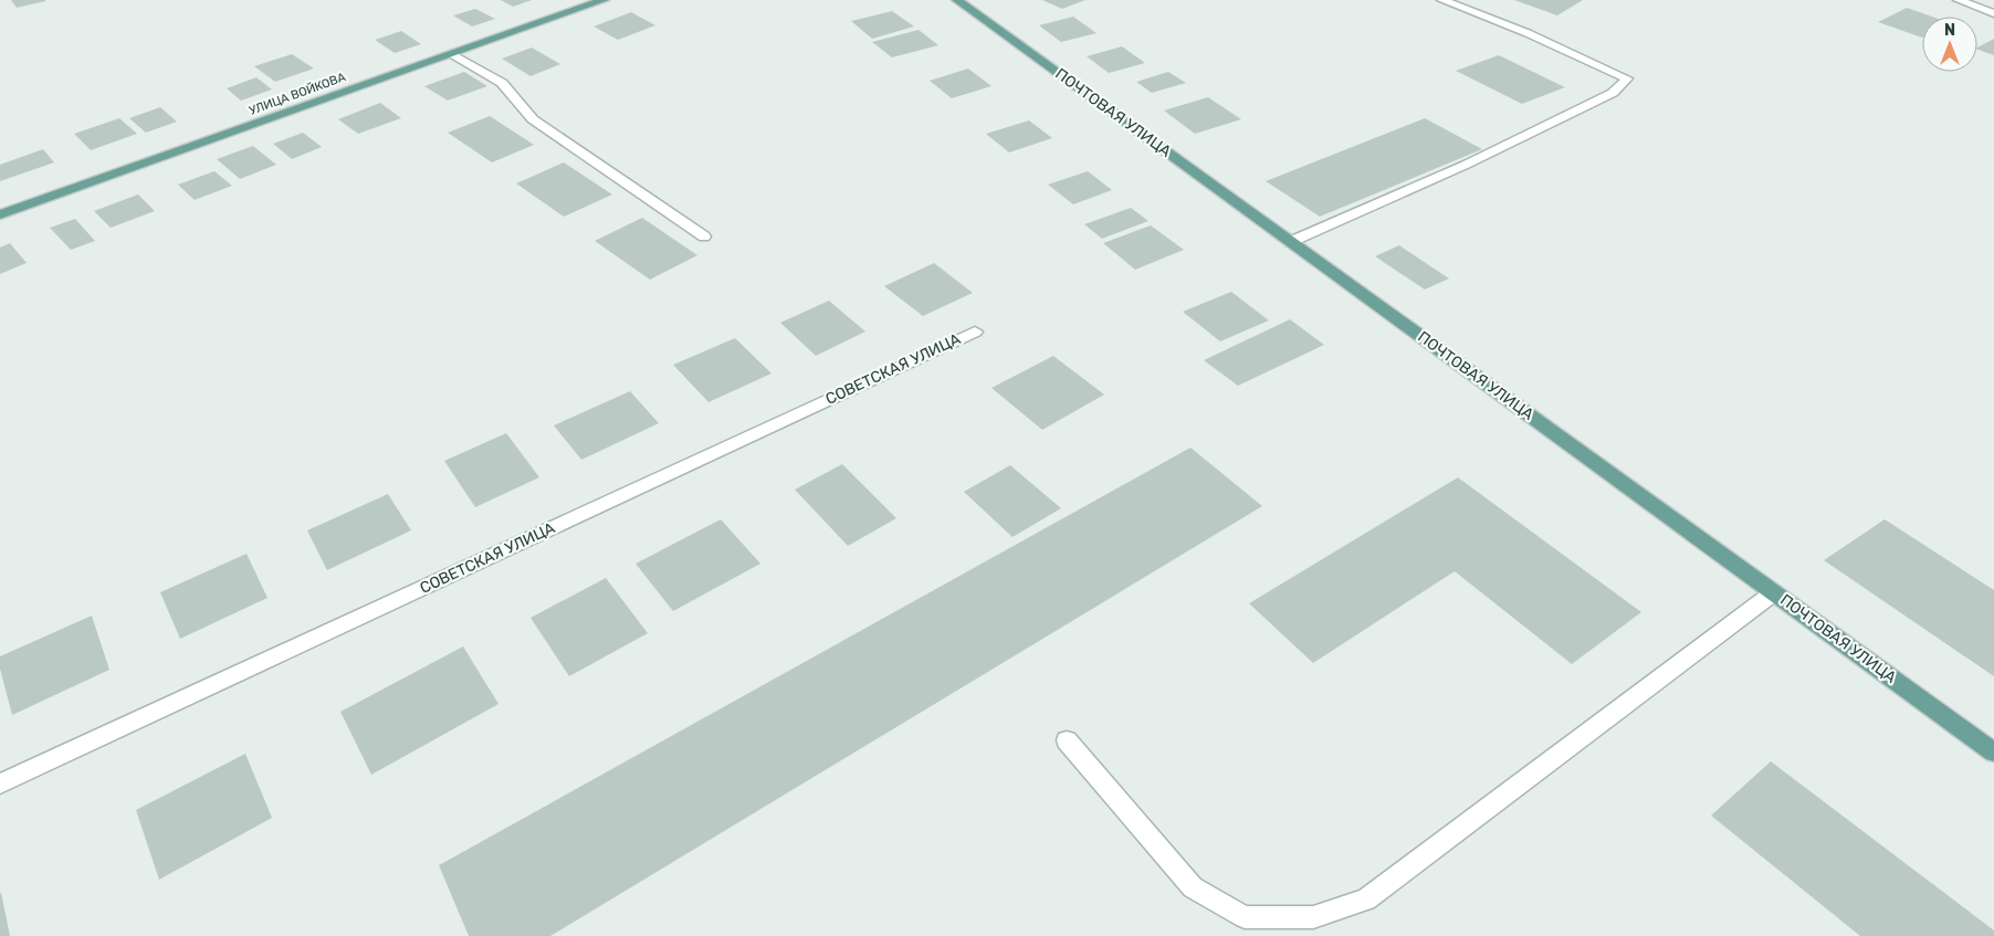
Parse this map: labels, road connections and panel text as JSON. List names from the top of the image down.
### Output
{
  "streets": {
    "main road": ["УЛИЦА ВОЙКОВА", "ПОЧТОВАЯ УЛИЦА"],
    "street": ["СОВЕТСКАЯ УЛИЦА"]
  },
  "north": "top"
}
